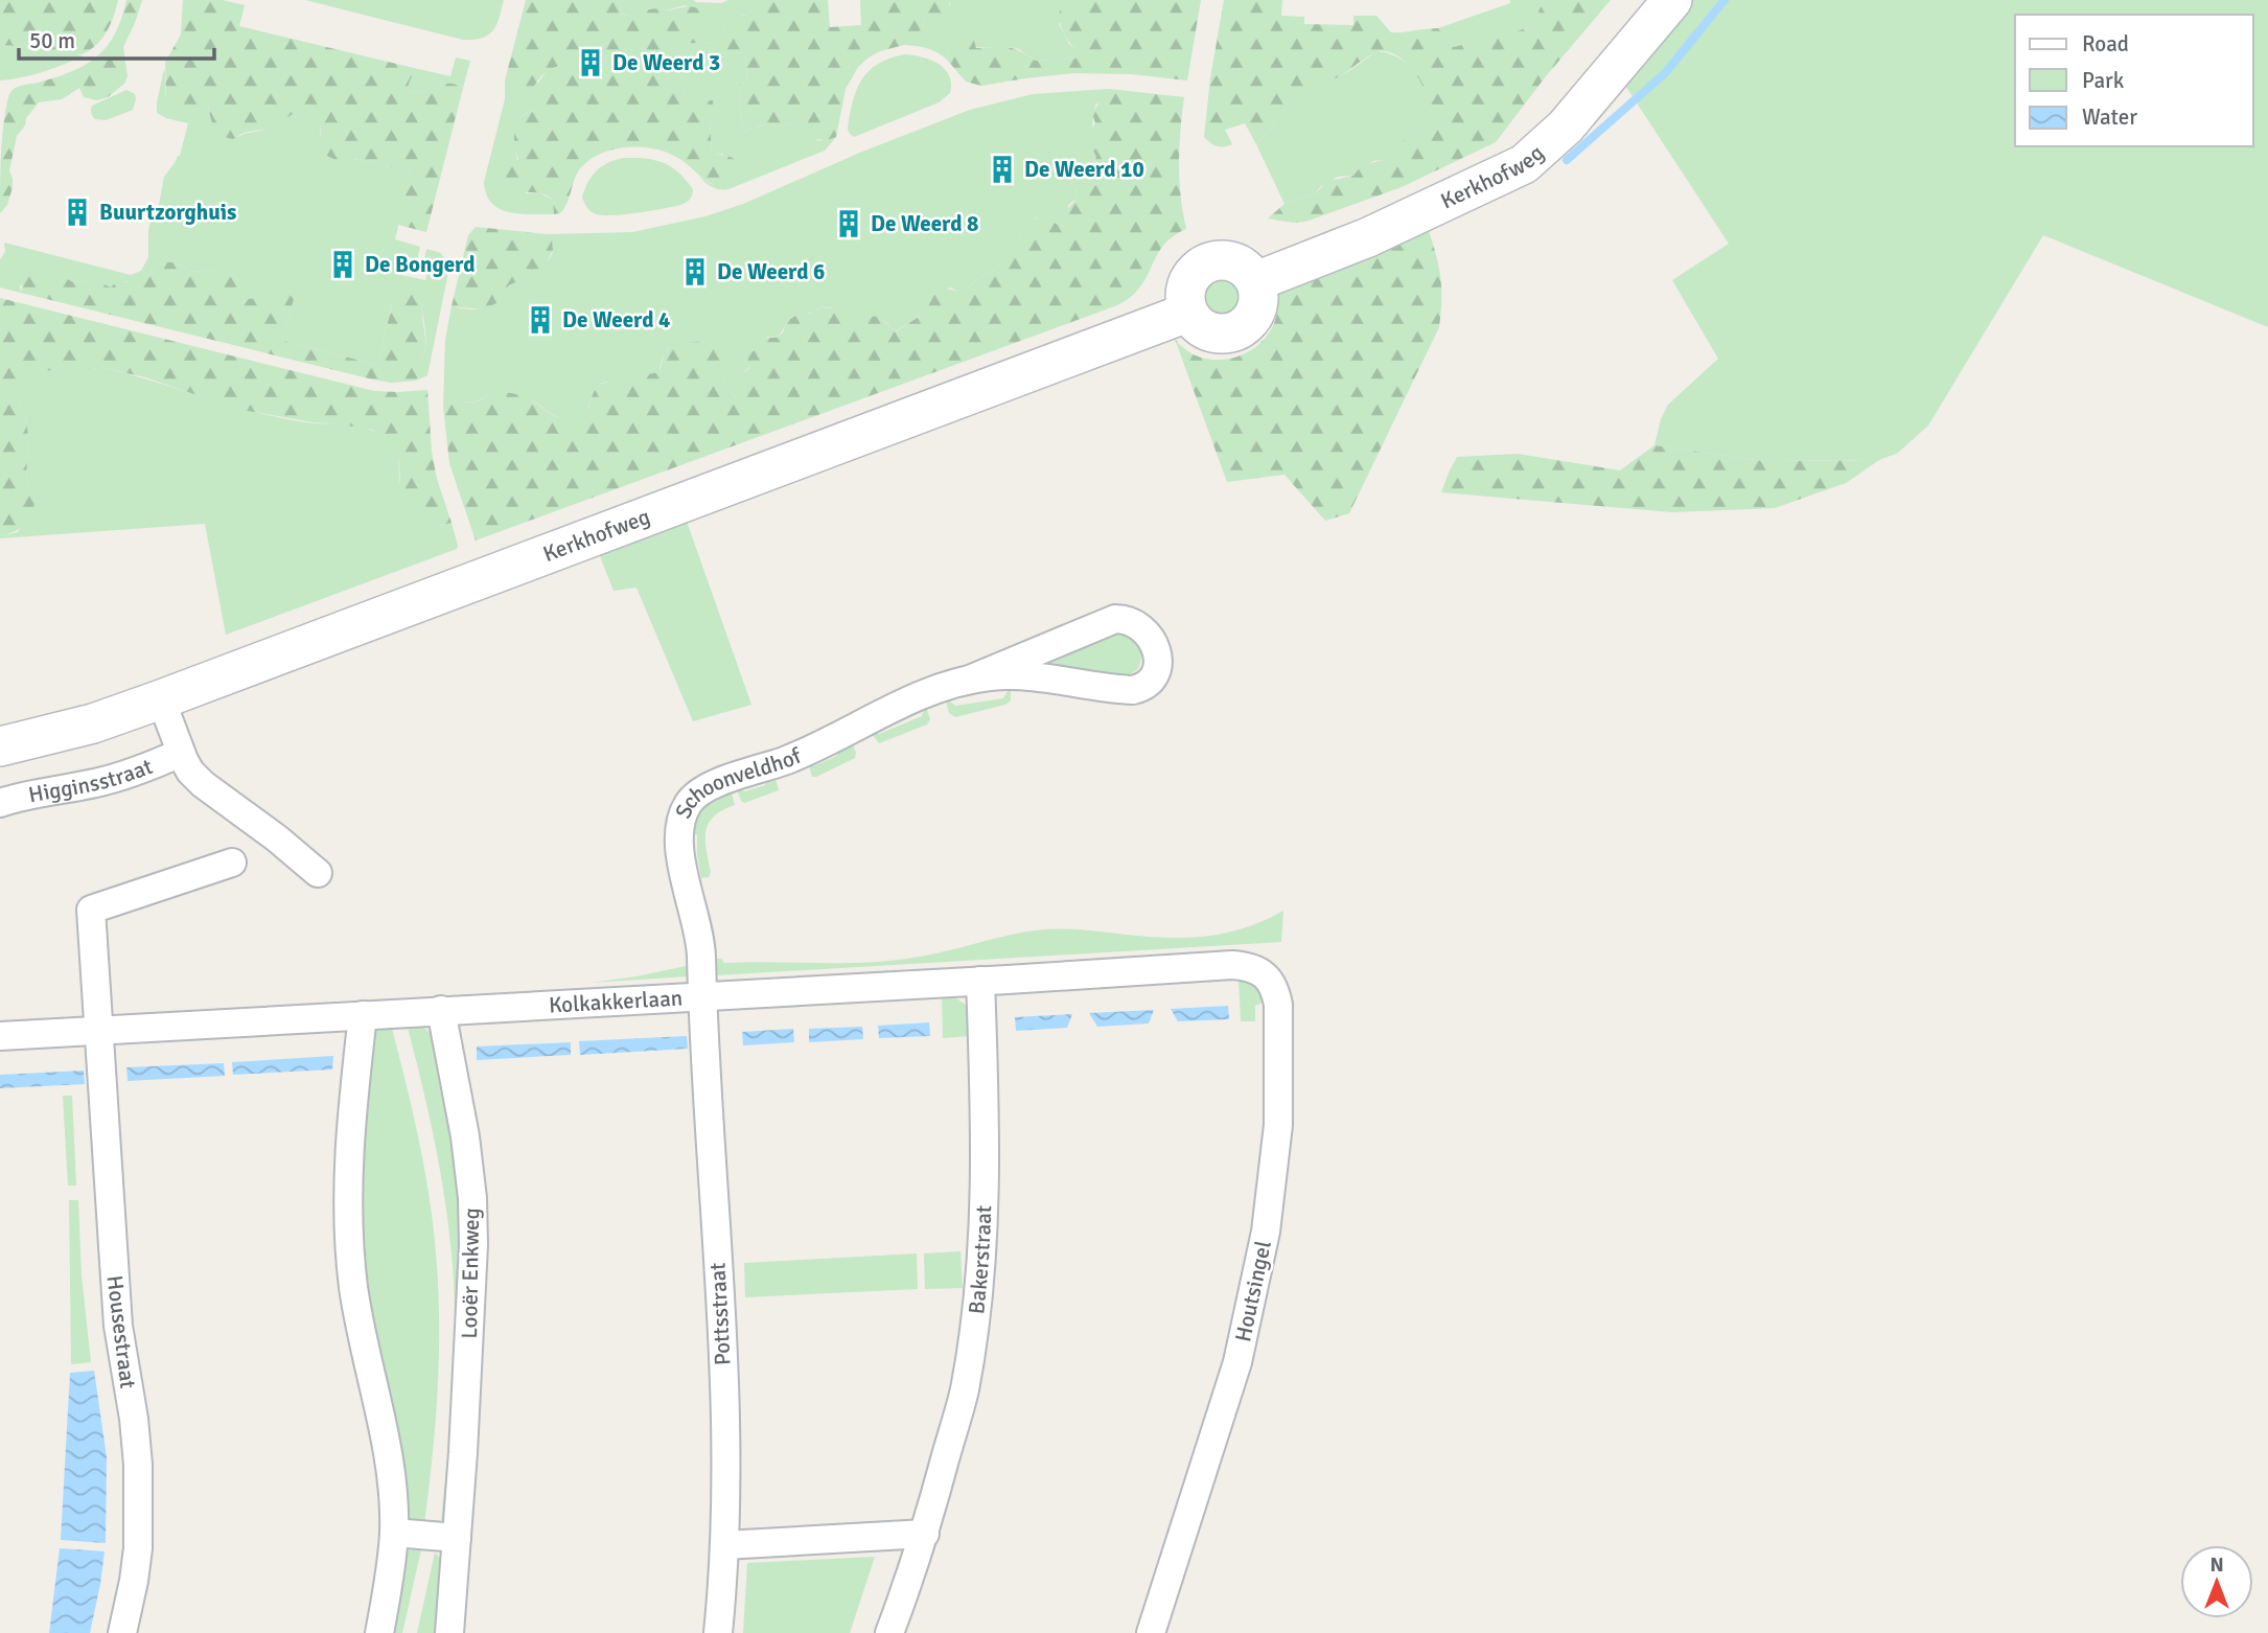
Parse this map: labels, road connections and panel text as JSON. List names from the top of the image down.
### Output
{
  "streets": {
    "street": [
      "Kerkhofweg",
      "Higginsstraat",
      "Schoonveldhof",
      "Kolkakkerlaan",
      "Bakerstraat",
      "Looër Enkweg",
      "Houtsingel",
      "Pottsstraat",
      "Housestraat"
    ]
  },
  "crossings": [
    ["Schoonveldhof", "Kolkakkerlaan"],
    ["Schoonveldhof", "Pottsstraat"],
    ["Kolkakkerlaan", "Bakerstraat"],
    ["Kolkakkerlaan", "Looër Enkweg"],
    ["Kolkakkerlaan", "Houtsingel"],
    ["Kolkakkerlaan", "Pottsstraat"],
    ["Kolkakkerlaan", "Housestraat"]
  ],
  "places": {
    "building": [
      "De Weerd 3",
      "De Weerd 10",
      "Buurtzorghuis",
      "De Weerd 8",
      "De Bongerd",
      "De Weerd 6",
      "De Weerd 4"
    ]
  },
  "legend": ["Road", "Park", "Water"],
  "scale_bar": "50 m",
  "north": "top"
}
